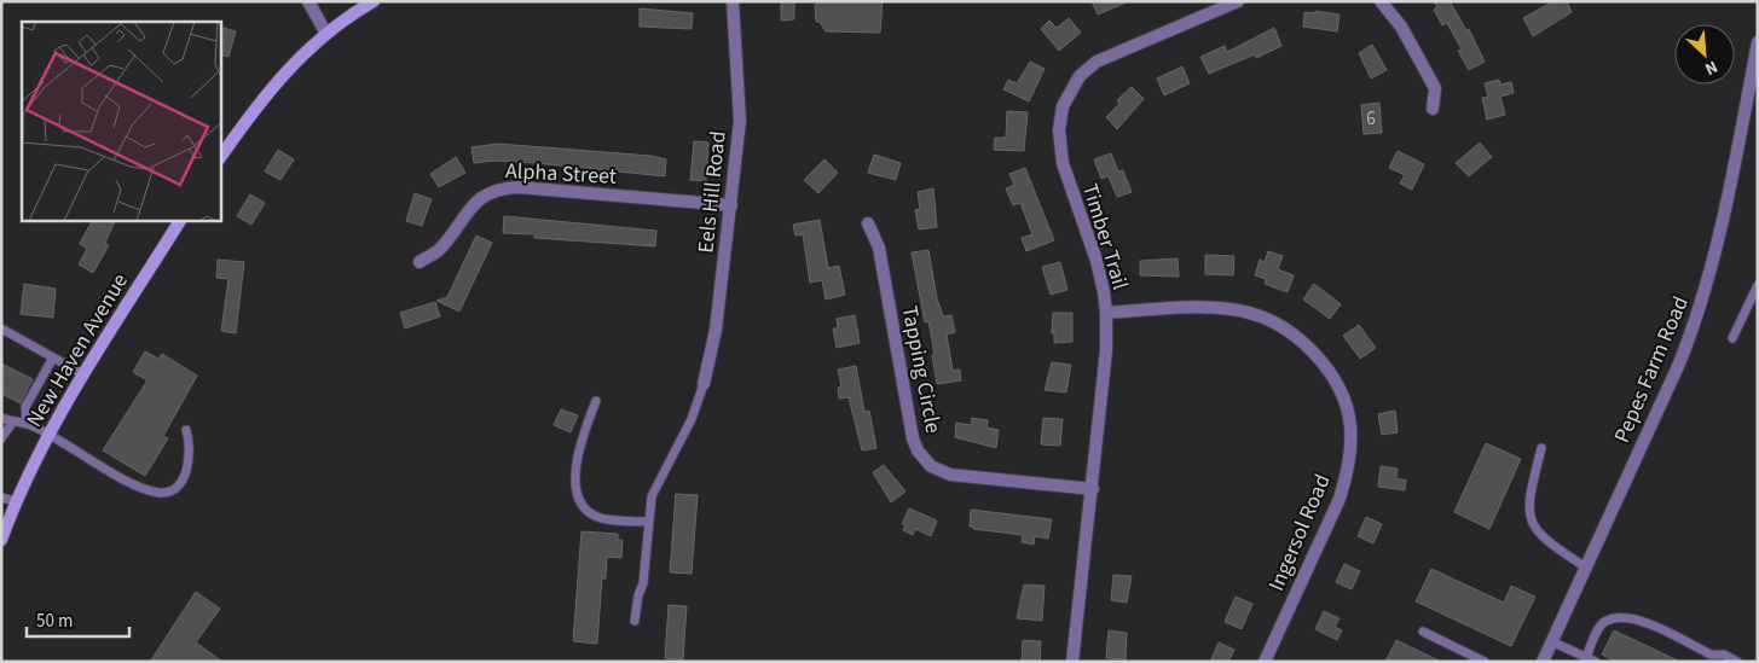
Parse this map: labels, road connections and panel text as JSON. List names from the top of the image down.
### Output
{
  "streets": {
    "main road": ["New Haven Avenue"],
    "street": [
      "Alpha Street",
      "Eels Hill Road",
      "Timber Trail",
      "Tapping Circle",
      "Pepes Farm Road",
      "Ingersol Road"
    ]
  },
  "crossings": [
    ["Alpha Street", "Eels Hill Road"],
    ["Timber Trail", "Tapping Circle"],
    ["Timber Trail", "Ingersol Road"]
  ],
  "house_numbers": ["6"],
  "scale_bar": "50 m",
  "north": "bottom right"
}
